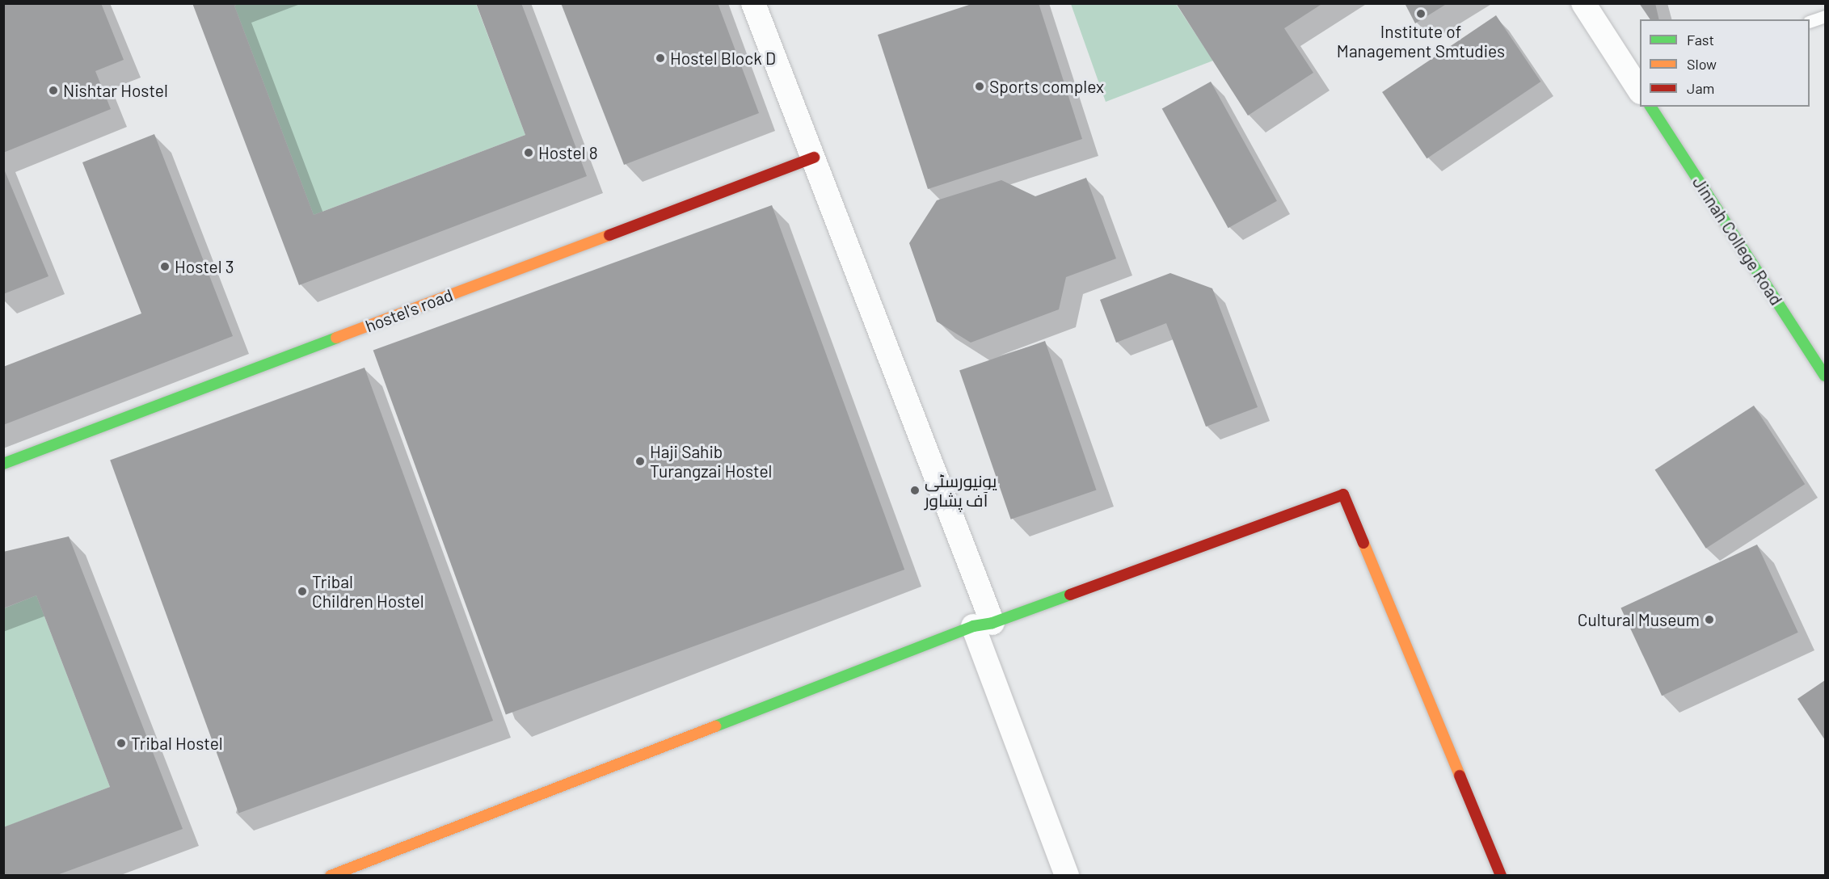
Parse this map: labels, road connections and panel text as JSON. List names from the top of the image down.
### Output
{
  "streets": {
    "street": ["Jinnah College Road", "hostel's road"]
  },
  "places": [
    "Institute of Management Smtudies",
    "Hostel Block D",
    "Sports complex",
    "Nishtar Hostel",
    "Hostel 8",
    "Hostel 3",
    "Haji Sahib Turangzai Hostel",
    "یونیورسٹی آف پشاور",
    "Tribal Children Hostel",
    "Cultural Museum",
    "Tribal Hostel"
  ],
  "legend": ["Fast", "Slow", "Jam"]
}
